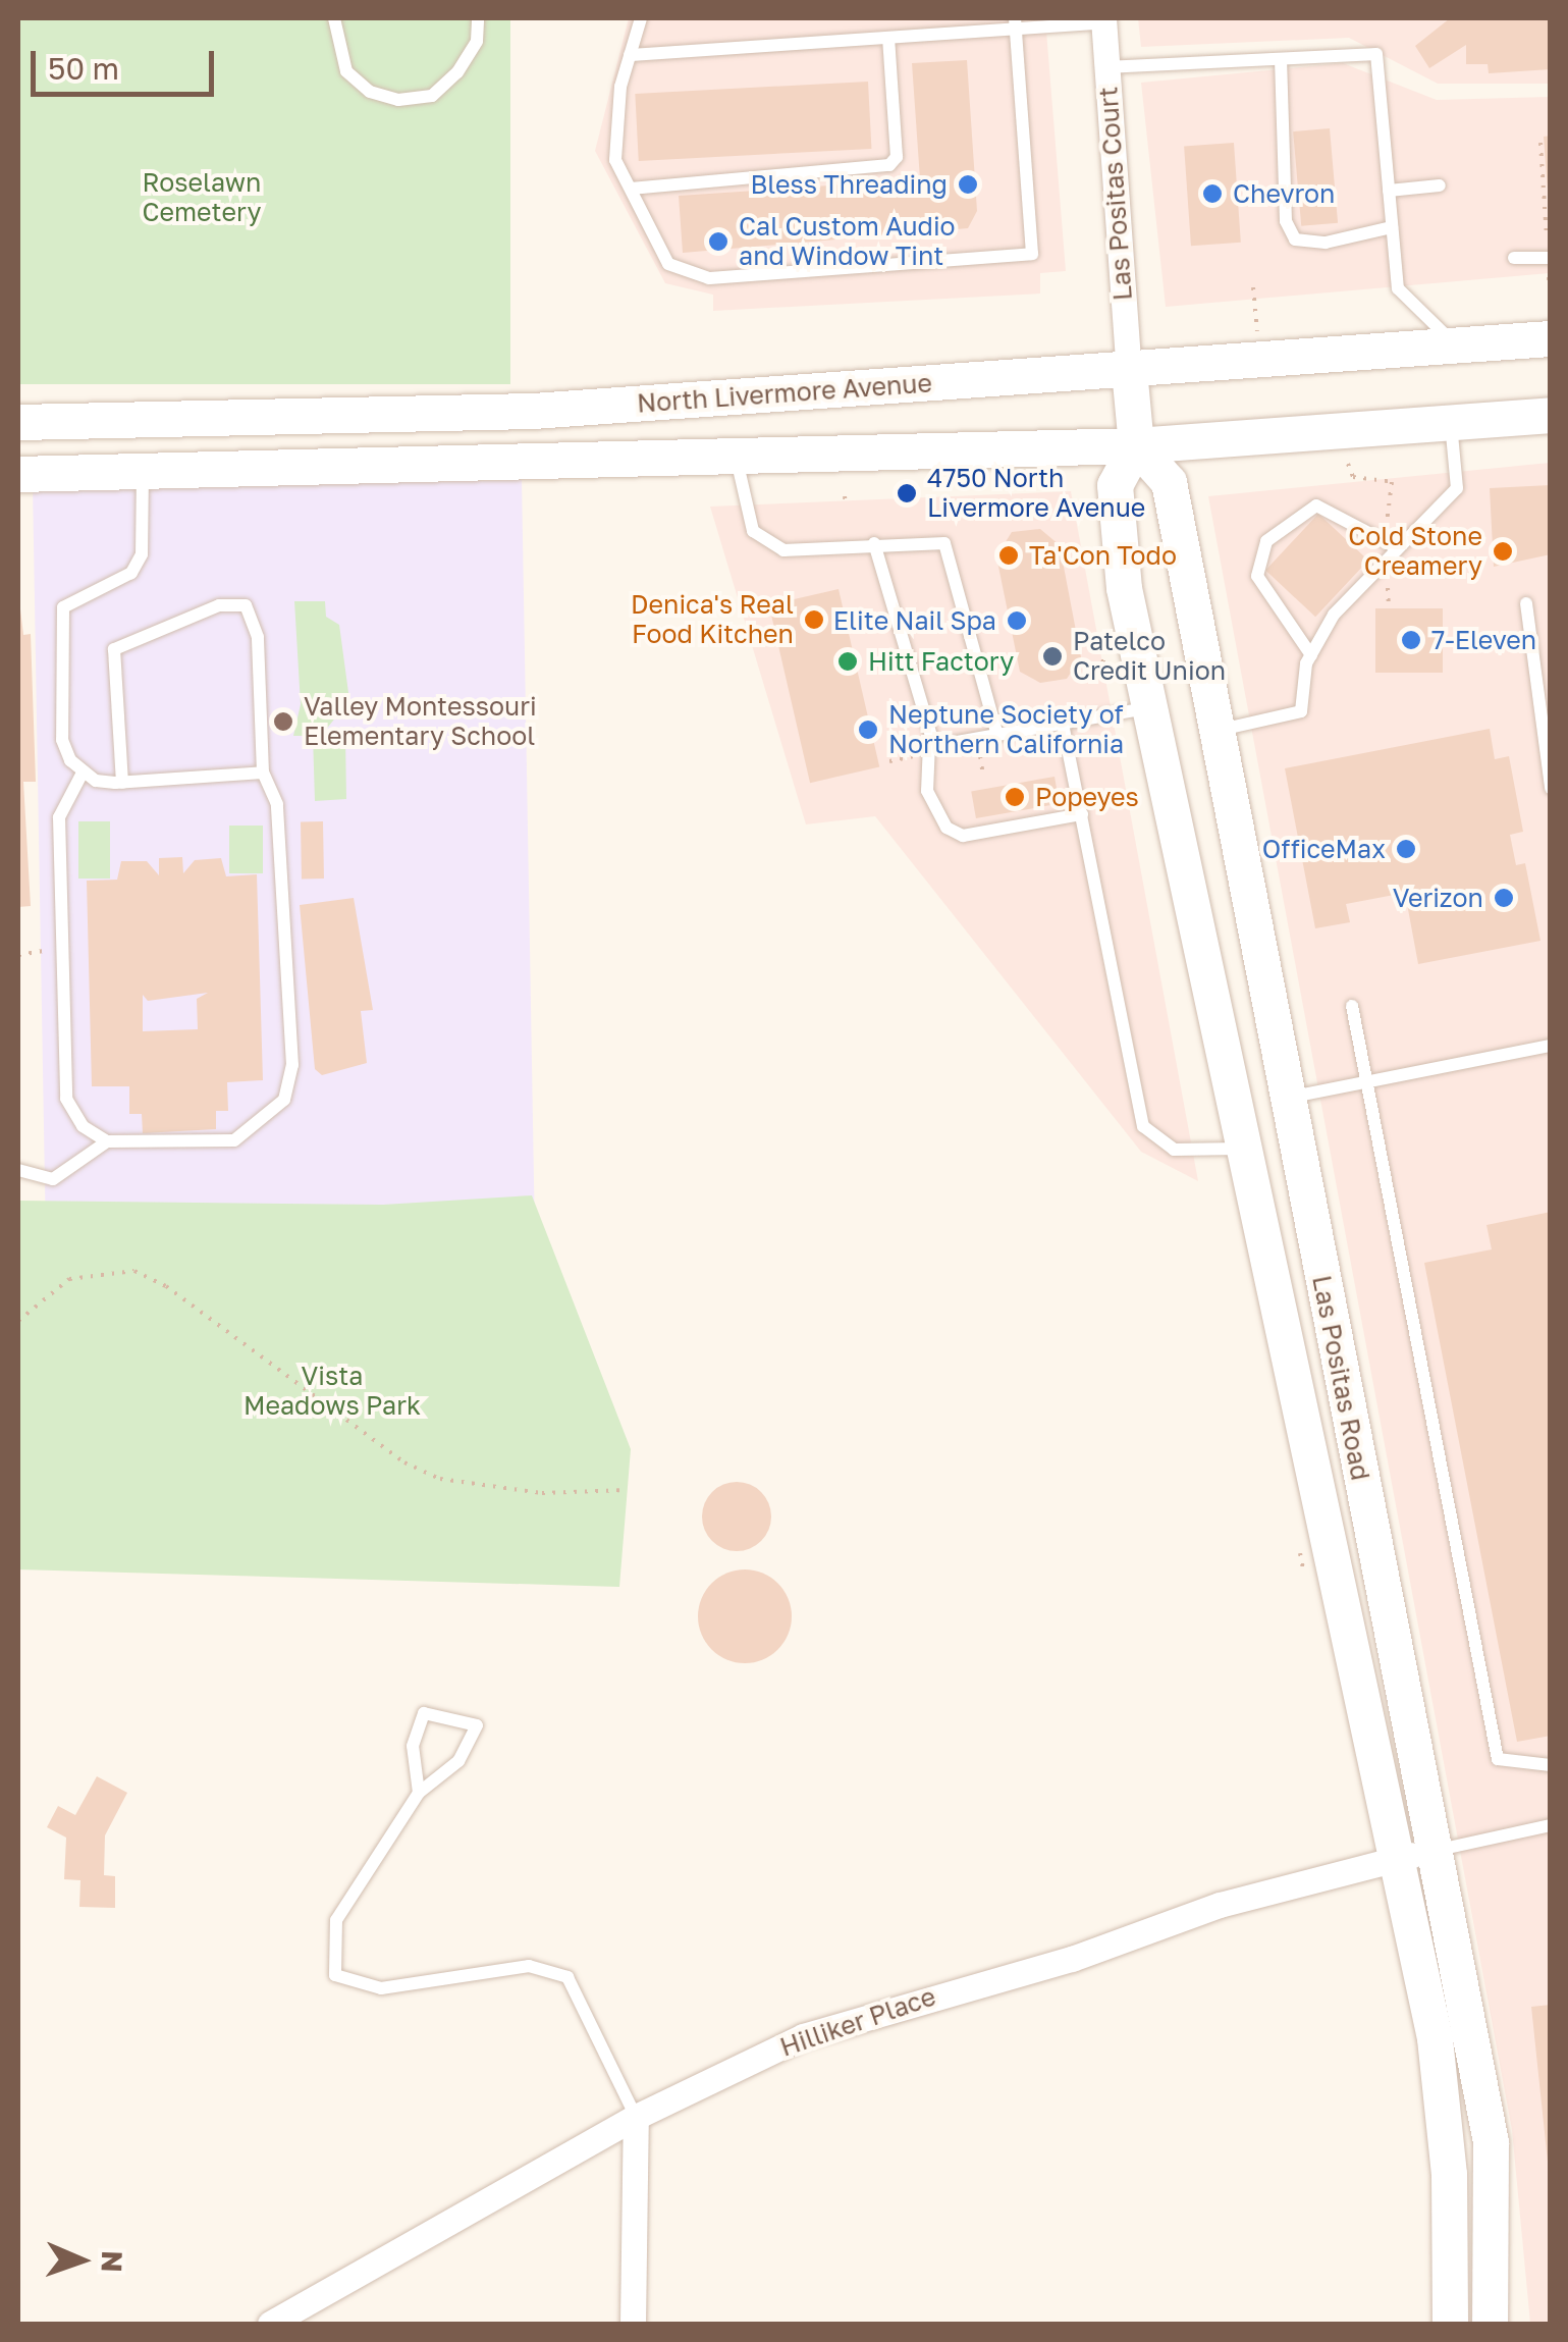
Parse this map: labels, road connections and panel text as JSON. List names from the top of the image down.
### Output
{
  "streets": {
    "main road": ["North Livermore Avenue", "Las Positas Road"],
    "street": ["Las Positas Court", "Hilliker Place"]
  },
  "crossings": [
    ["Las Positas Court", "North Livermore Avenue"],
    ["Las Positas Road", "Hilliker Place"]
  ],
  "parks": ["Roselawn Cemetery", "Vista Meadows Park"],
  "places": [
    "Bless Threading",
    "Chevron",
    "Cal Custom Audio and Window Tint",
    "4750 North Livermore Avenue",
    "Cold Stone Creamery",
    "Ta'Con Todo",
    "Denica's Real Food Kitchen",
    "Elite Nail Spa",
    "7-Eleven",
    "Patelco Credit Union",
    "Hitt Factory",
    "Valley Montessouri Elementary School",
    "Neptune Society of Northern California",
    "Popeyes",
    "OfficeMax",
    "Verizon"
  ],
  "scale_bar": "50 m",
  "north": "right"
}
